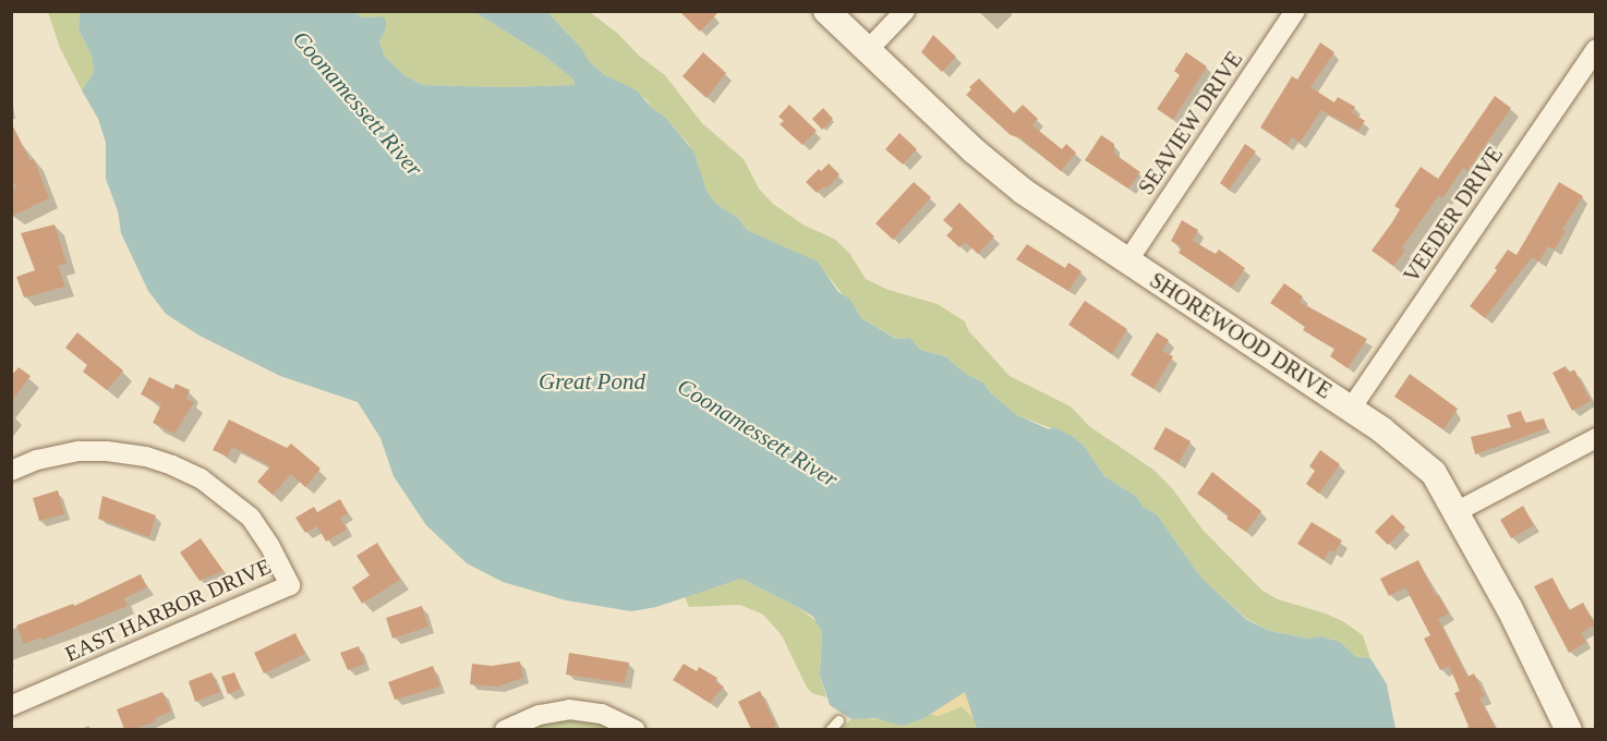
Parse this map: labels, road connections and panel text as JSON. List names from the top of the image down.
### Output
{
  "streets": {
    "street": [
      "SEAVIEW DRIVE",
      "VEEDER DRIVE",
      "SHOREWOOD DRIVE",
      "EAST HARBOR DRIVE"
    ]
  },
  "crossings": [
    ["SEAVIEW DRIVE", "SHOREWOOD DRIVE"],
    ["VEEDER DRIVE", "SHOREWOOD DRIVE"]
  ],
  "water": ["Coonamessett River", "Great Pond"]
}
